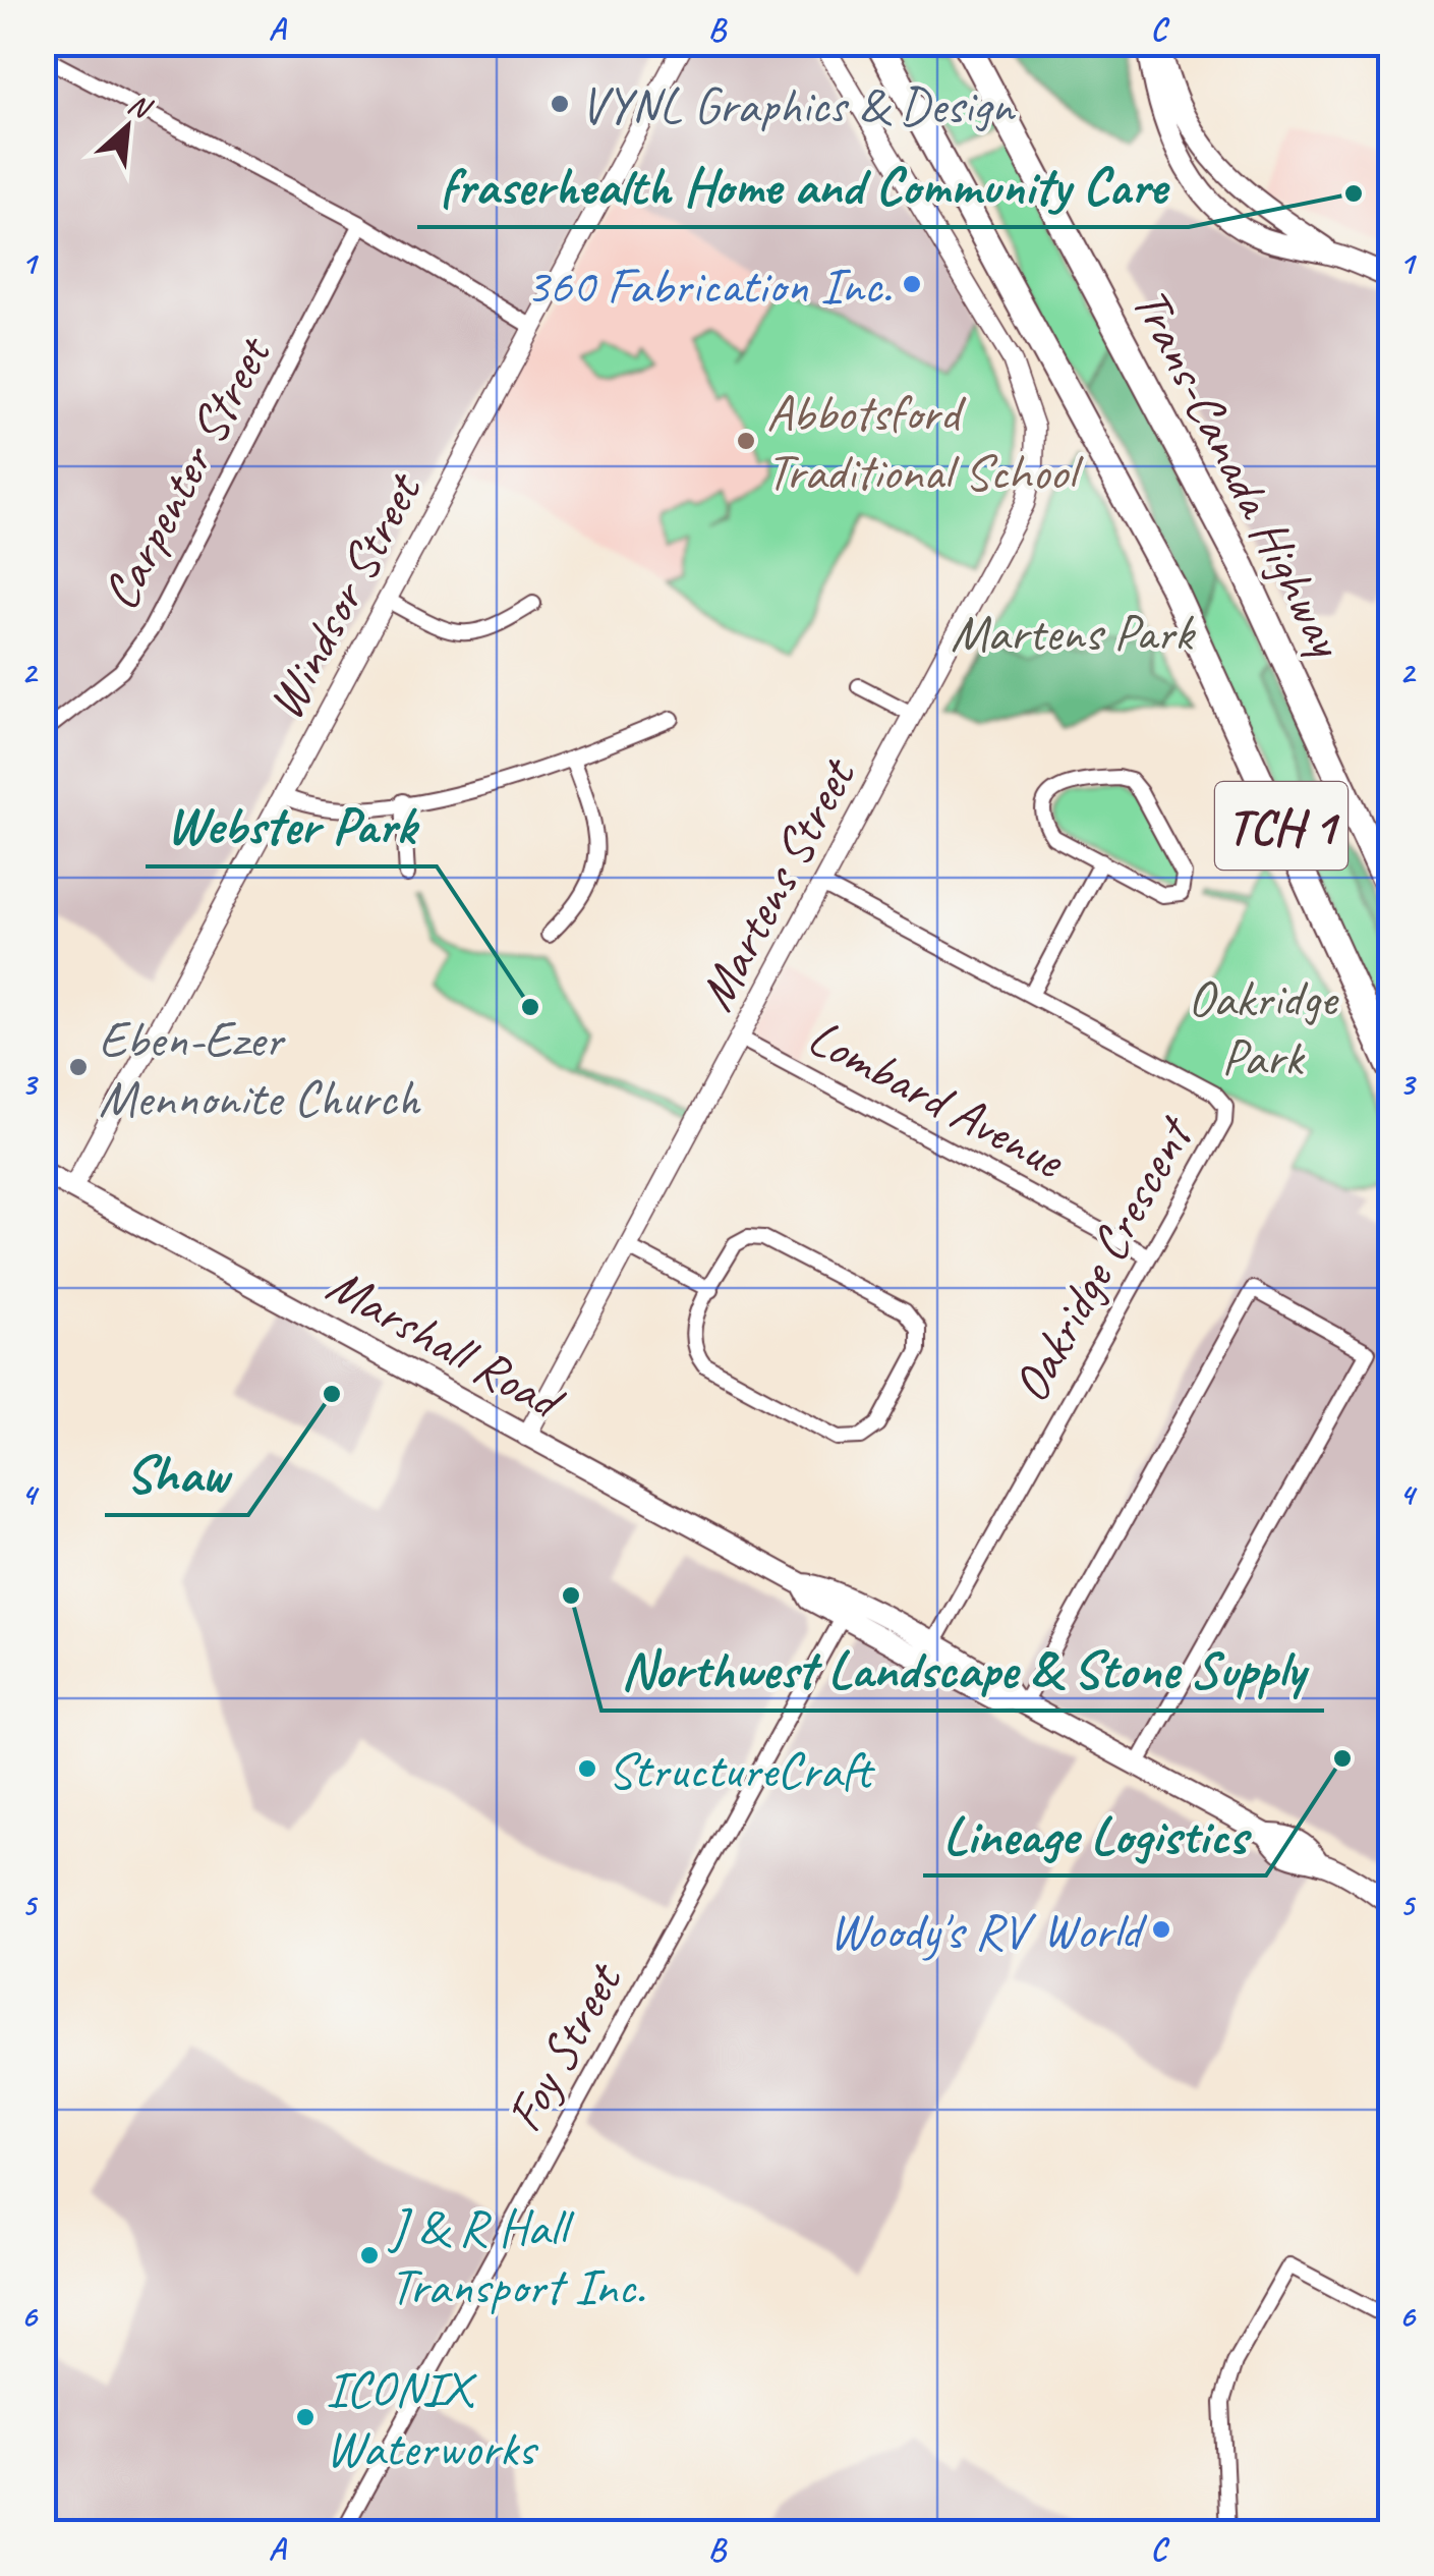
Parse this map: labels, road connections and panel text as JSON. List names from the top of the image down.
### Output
{
  "streets": {
    "highway": ["Trans-Canada Highway", "TCH 1"],
    "main road": ["Marshall Road"],
    "street": [
      "Carpenter Street",
      "Windsor Street",
      "Martens Street",
      "Lombard Avenue",
      "Oakridge Crescent",
      "Foy Street"
    ]
  },
  "crossings": [
    ["Windsor Street", "Marshall Road"],
    ["Martens Street", "Lombard Avenue"],
    ["Martens Street", "Oakridge Crescent"],
    ["Martens Street", "Marshall Road"],
    ["Lombard Avenue", "Oakridge Crescent"],
    ["Oakridge Crescent", "Marshall Road"],
    ["Marshall Road", "Foy Street"]
  ],
  "parks": ["Martens Park", "Oakridge Park"],
  "places": [
    "VYNL Graphics & Design",
    "fraserhealth Home and Community Care",
    "360 Fabrication Inc.",
    "Abbotsford Traditional School",
    "Webster Park",
    "Eben-Ezer Mennonite Church",
    "Shaw",
    "Northwest Landscape & Stone Supply",
    "Lineage Logistics",
    "StructureCraft",
    "Woody's RV World",
    "J & R Hall Transport Inc.",
    "ICONIX Waterworks"
  ],
  "north": "top right",
  "grid": {
    "columns": ["A", "B", "C"],
    "rows": [
      "1",
      "2",
      "3",
      "4",
      "5",
      "6"
    ]
  }
}
